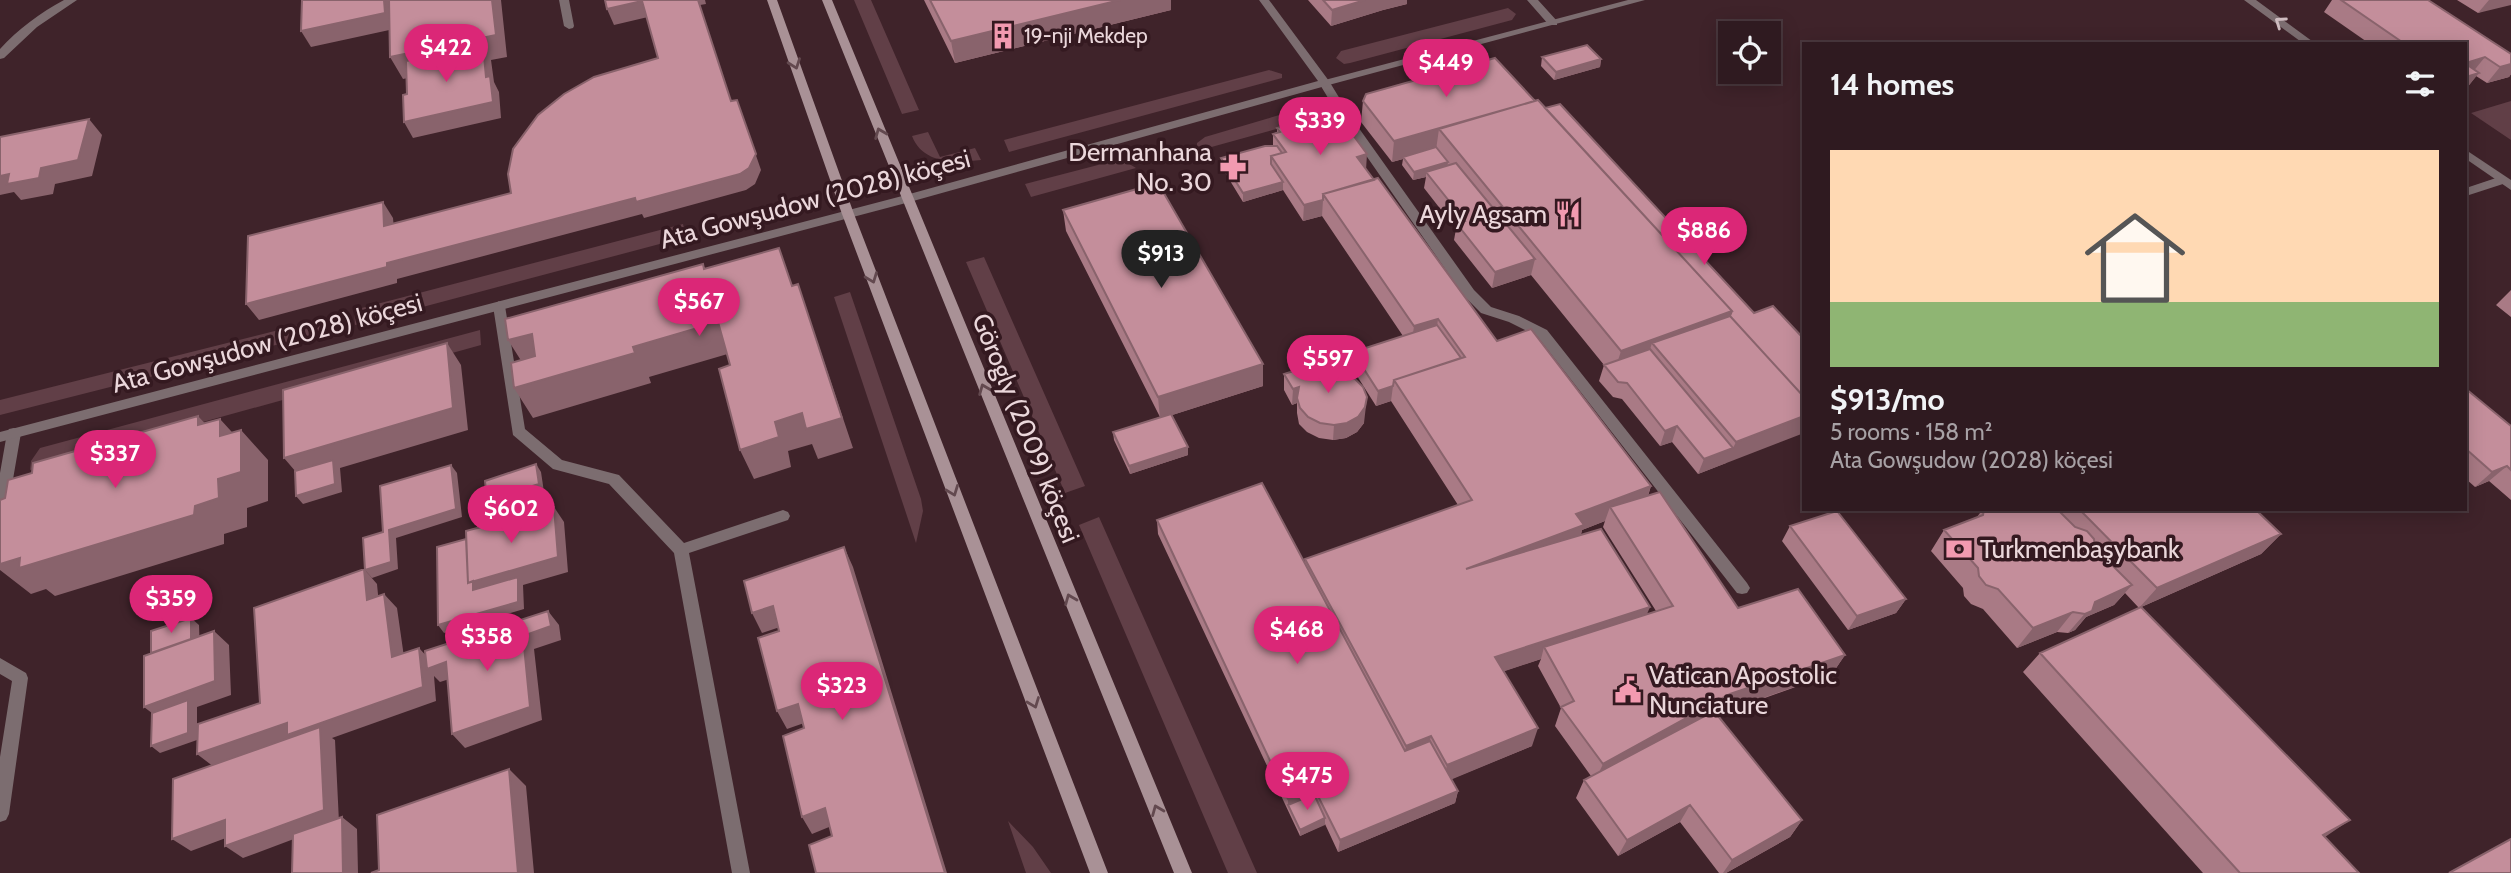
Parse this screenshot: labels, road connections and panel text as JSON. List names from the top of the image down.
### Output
{
  "streets": {
    "main road": ["Görogly (2009) köçesi"],
    "street": ["Ata Gowşudow (2028) köçesi"]
  },
  "crossings": [
    ["Ata Gowşudow (2028) köçesi", "Görogly (2009) köçesi"]
  ],
  "places": {
    "building": ["19-nji Mekdep"],
    "pharmacy": ["Dermanhana No. 30"],
    "restaurant": ["Ayly Agsam"],
    "bank": ["Turkmenbaşybank"],
    "public building": ["Vatican Apostolic Nunciature"]
  },
  "page": {
    "price": [
      "$422",
      "$449",
      "$339",
      "$886",
      "$913",
      "$567",
      "$597",
      "$337",
      "$602",
      "$359",
      "$468",
      "$358",
      "$323",
      "$475"
    ],
    "heading": "14 homes",
    "list": [
      {
        "name": "$913/mo",
        "note": "5 rooms · 158 m² · Ata Gowşudow (2028) köçesi"
      }
    ]
  }
}
